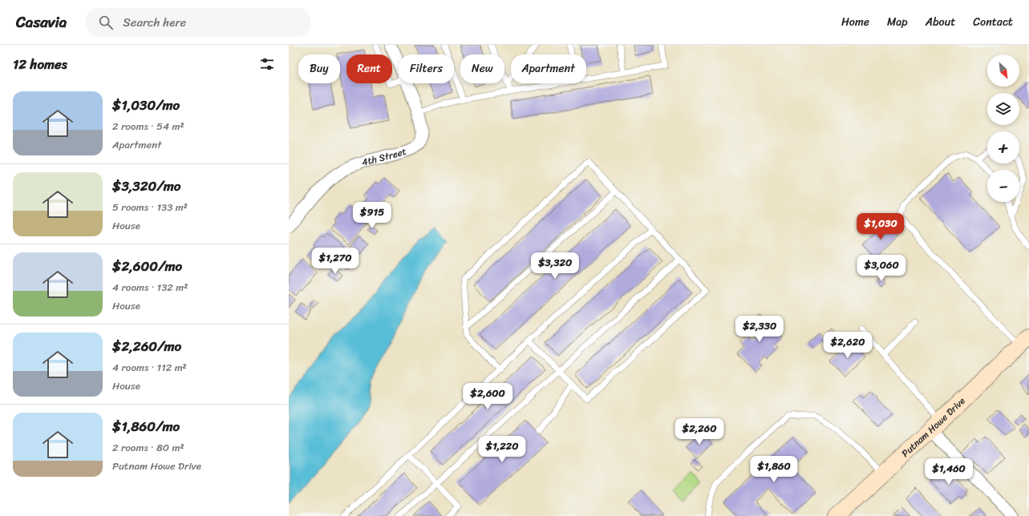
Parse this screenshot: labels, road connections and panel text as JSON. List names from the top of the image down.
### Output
{
  "streets": {
    "street": ["4th Street", "Putnam Howe Drive"]
  },
  "north": "bottom right",
  "page": {
    "header": "Casavia",
    "search": "Search here",
    "nav": [
      "Home",
      "Map",
      "About",
      "Contact"
    ],
    "heading": "12 homes",
    "map_buttons": ["+", "−"],
    "chip": [
      "Buy",
      "Rent",
      "Filters",
      "New",
      "Apartment"
    ],
    "list": [
      {
        "name": "$1,030/mo",
        "note": "2 rooms · 54 m² · Apartment"
      },
      {
        "name": "$3,320/mo",
        "note": "5 rooms · 133 m² · House"
      },
      {
        "name": "$2,600/mo",
        "note": "4 rooms · 132 m² · House"
      },
      {
        "name": "$2,260/mo",
        "note": "4 rooms · 112 m² · House"
      },
      {
        "name": "$1,860/mo",
        "note": "2 rooms · 80 m² · Putnam Howe Drive"
      }
    ],
    "price": [
      "$915",
      "$1,030",
      "$1,270",
      "$3,320",
      "$3,060",
      "$2,330",
      "$2,620",
      "$2,600",
      "$2,260",
      "$1,220",
      "$1,860",
      "$1,460"
    ]
  }
}
